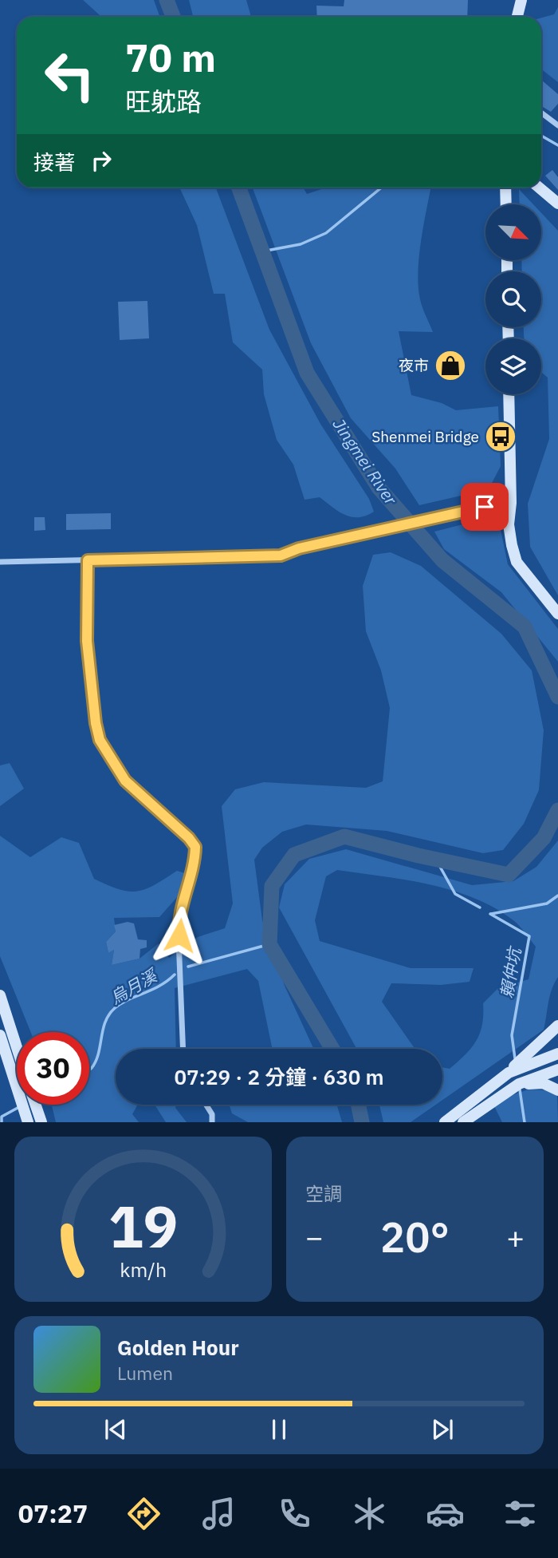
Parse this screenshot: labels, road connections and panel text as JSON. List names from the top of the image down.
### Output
{
  "water": ["Jingmei River", "賴仲坑", "烏月溪"],
  "places": {
    "shop": ["夜市"],
    "bus stop": ["Shenmei Bridge"]
  },
  "north": "bottom right",
  "page": {
    "turn": ["70 m", "旺躭路"],
    "then": "接著",
    "limit": "30",
    "trip": "07:29 · 2 分鐘 · 630 m",
    "tile": "空調",
    "heat": ["−", "20°", "+"],
    "song": ["Golden Hour", "Lumen"],
    "tabs": "07:27",
    "gauge": ["19", "km/h"]
  }
}
